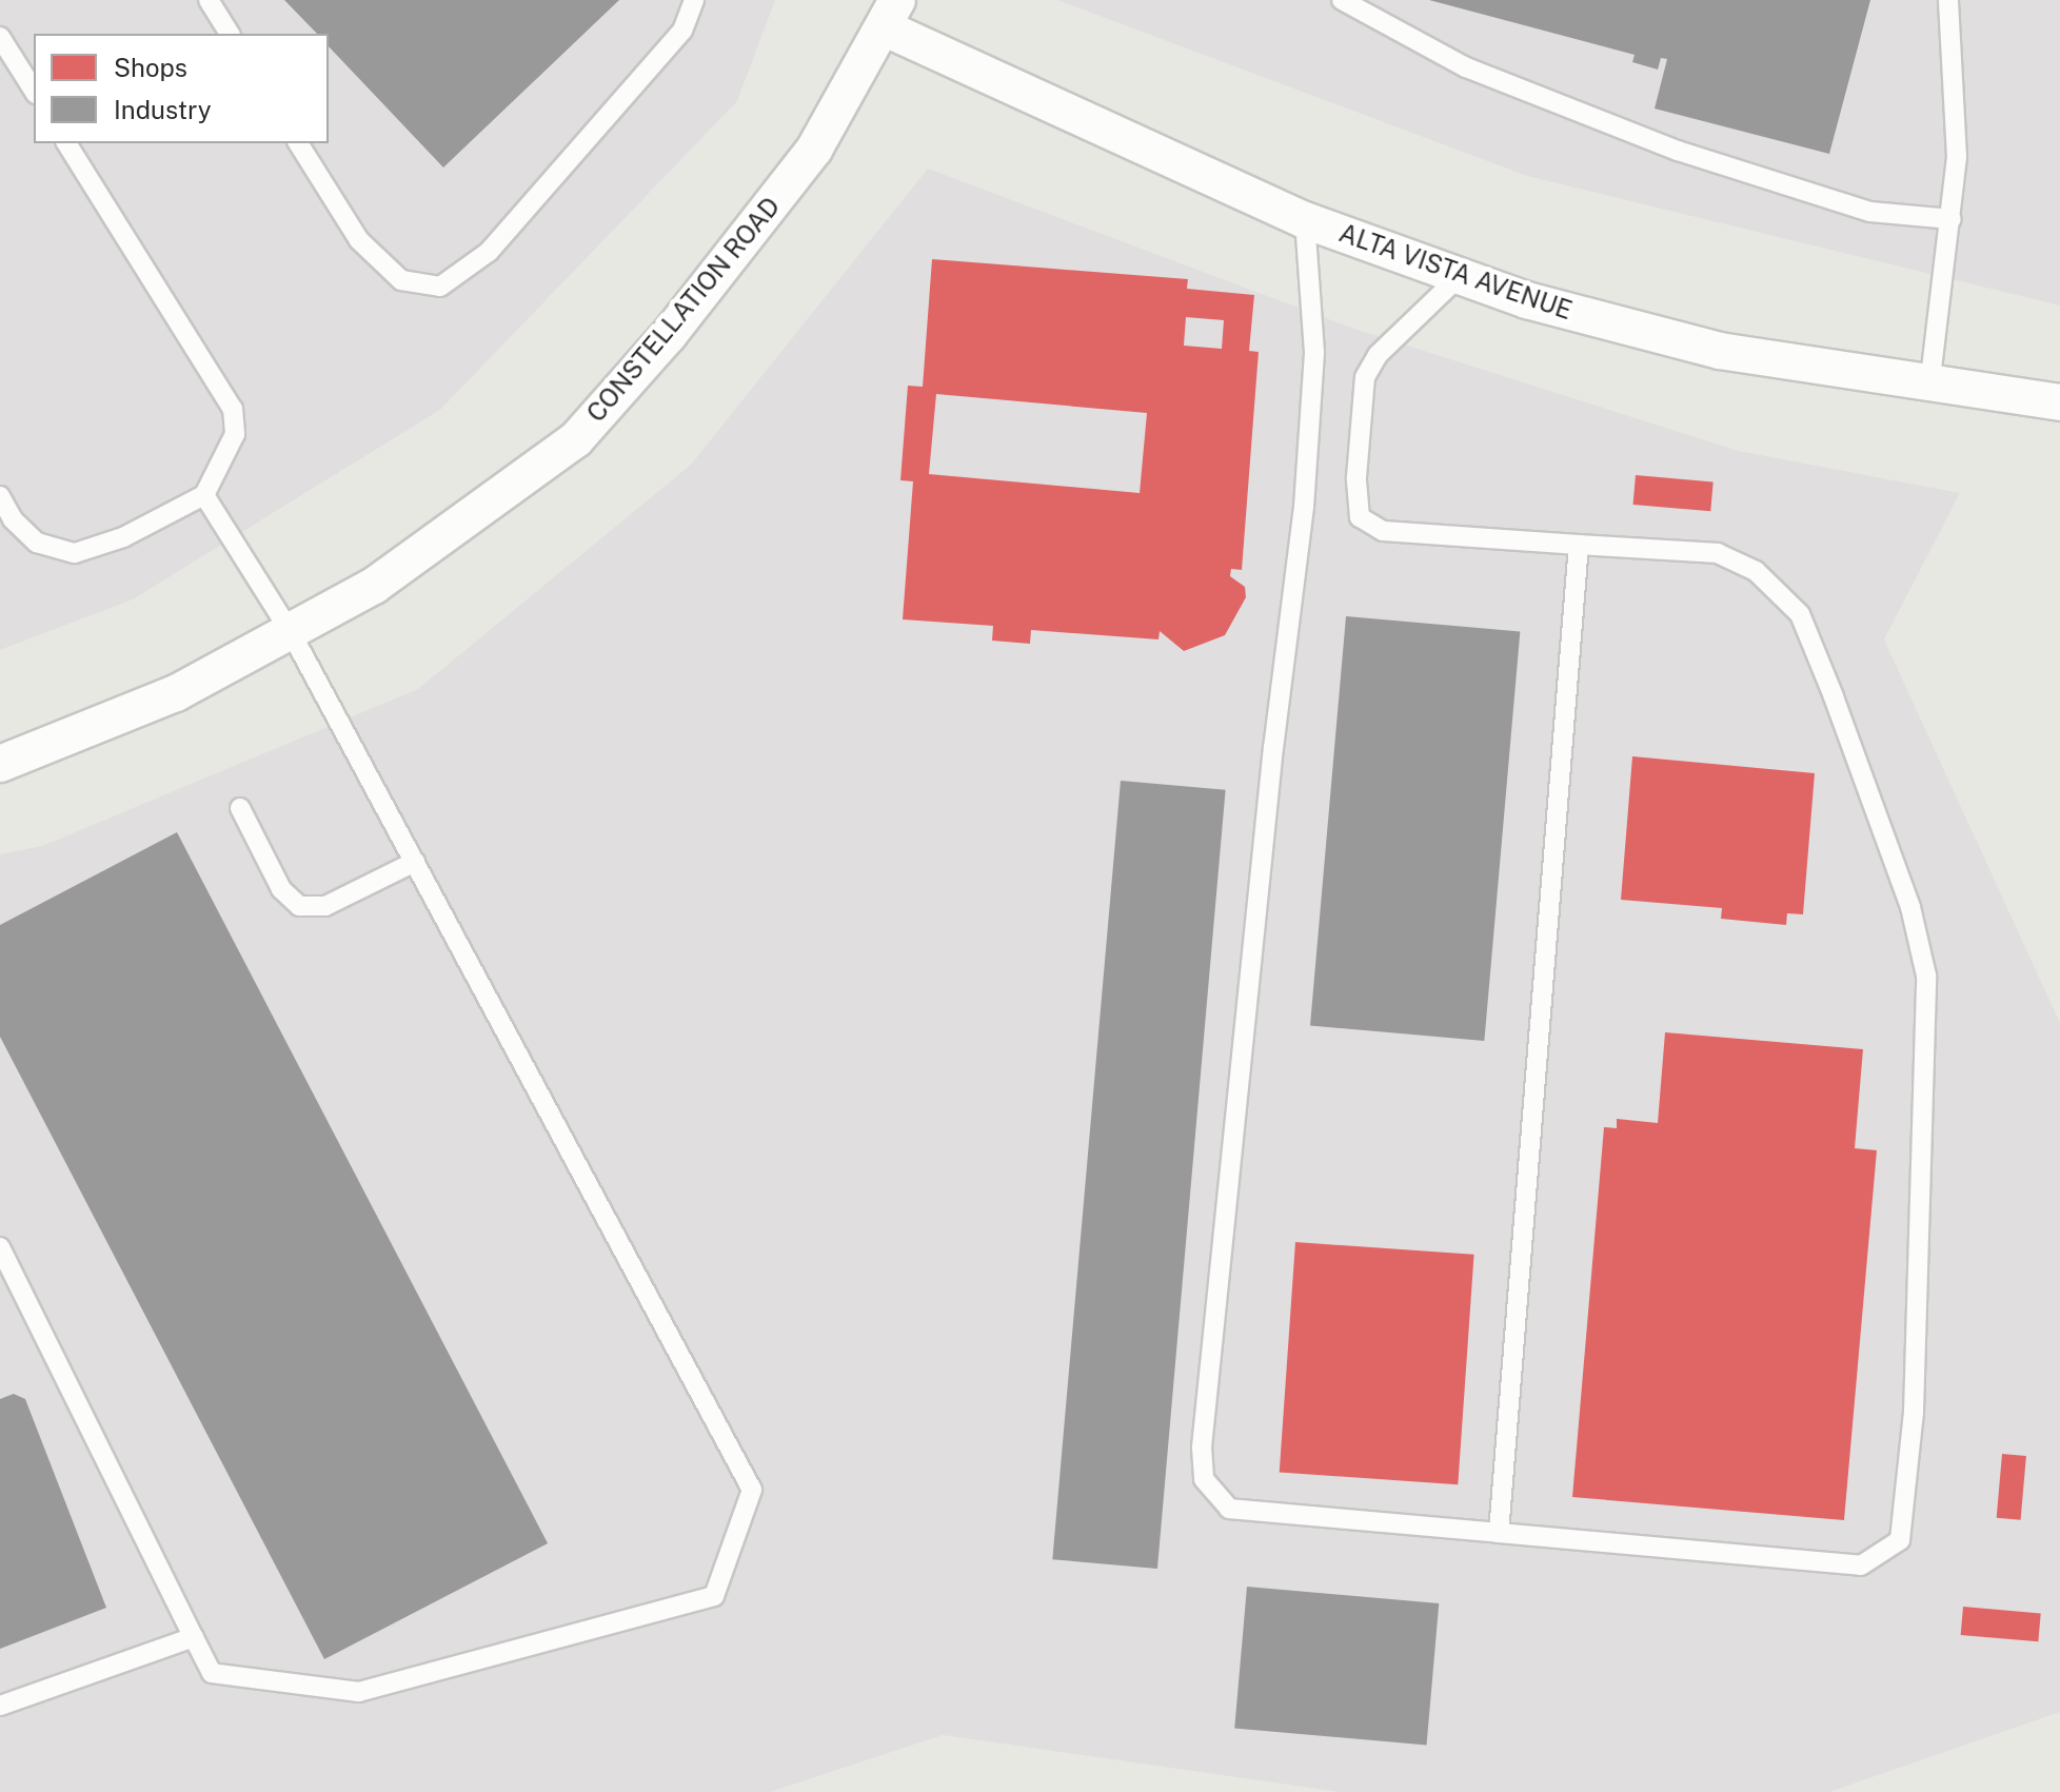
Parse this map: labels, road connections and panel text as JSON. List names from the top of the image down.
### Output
{
  "streets": {
    "street": ["ALTA VISTA AVENUE", "CONSTELLATION ROAD"]
  },
  "crossings": [
    ["ALTA VISTA AVENUE", "CONSTELLATION ROAD"]
  ],
  "legend": ["Shops", "Industry"]
}
